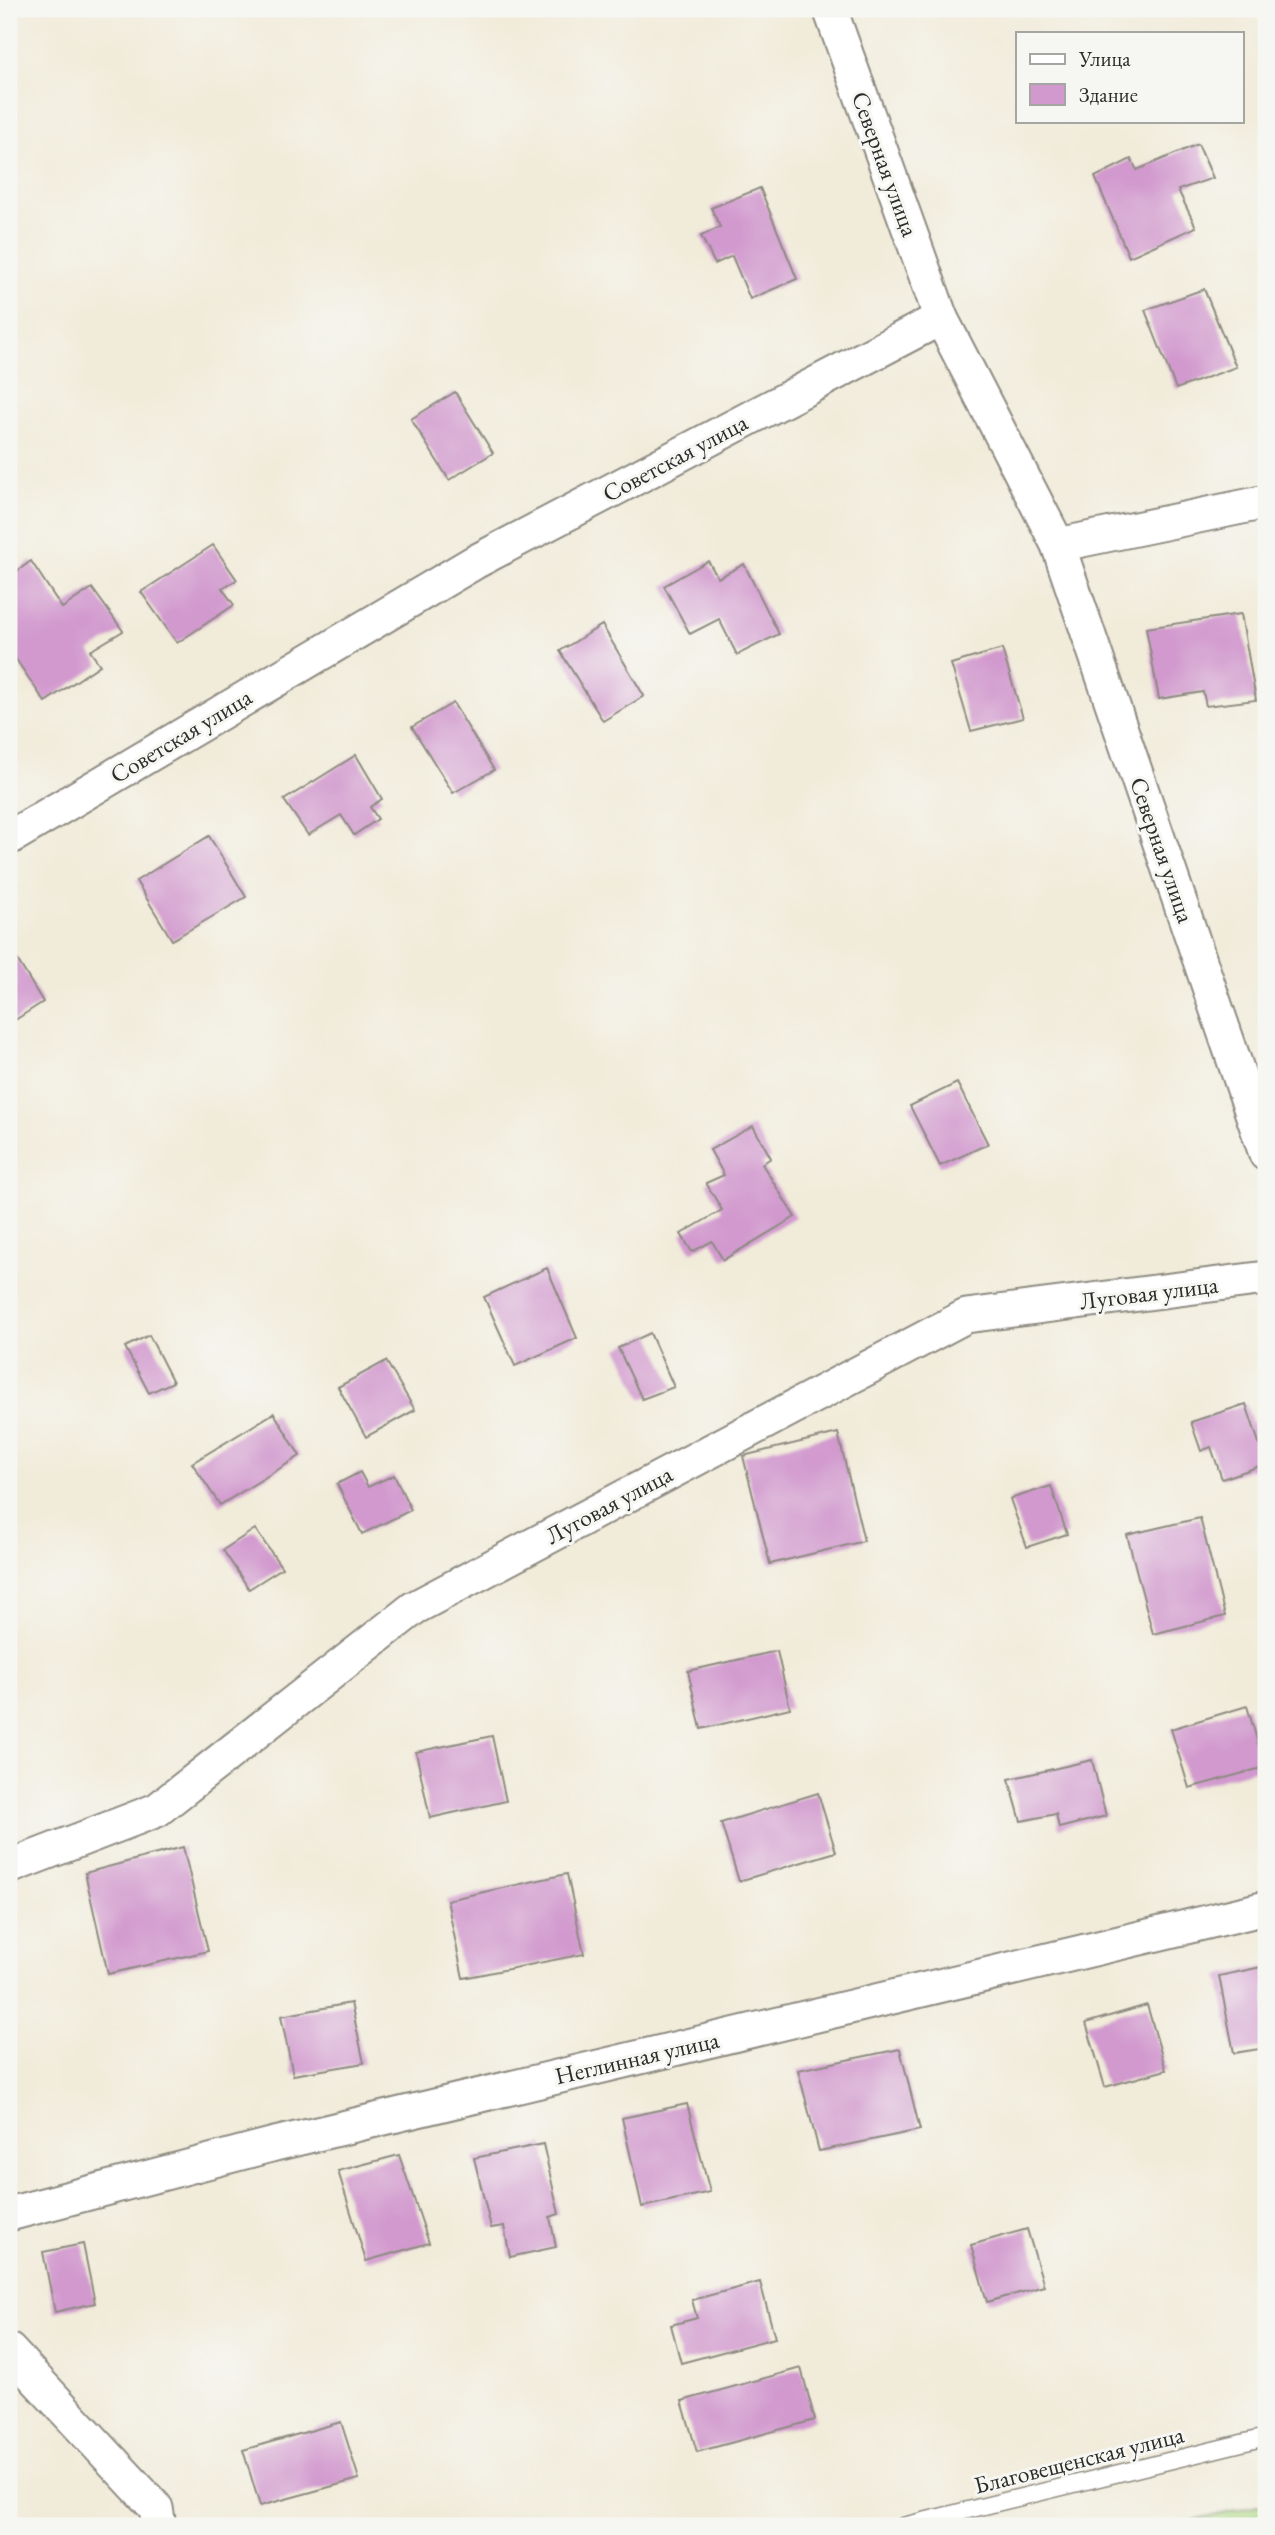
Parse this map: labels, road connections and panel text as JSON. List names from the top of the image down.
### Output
{
  "streets": {
    "street": [
      "Северная улица",
      "Советская улица",
      "Луговая улица",
      "Неглинная улица"
    ],
    "lane": ["Благовещенская улица"]
  },
  "crossings": [
    ["Северная улица", "Советская улица"]
  ],
  "legend": ["Улица", "Здание"]
}
